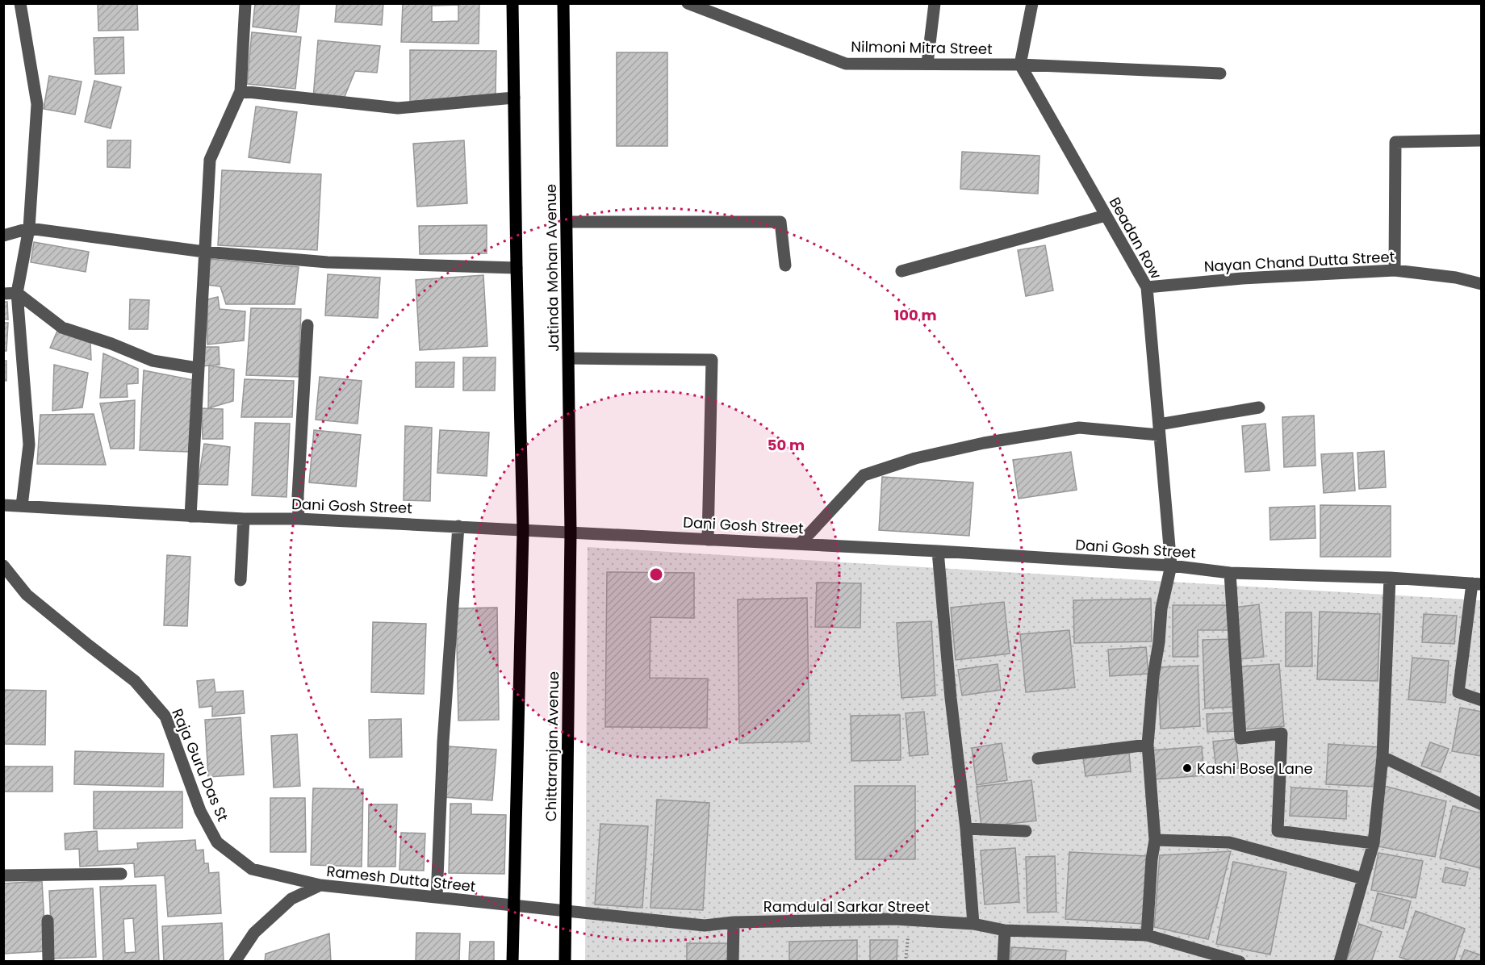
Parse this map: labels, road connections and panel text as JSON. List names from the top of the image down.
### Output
{
  "streets": {
    "main road": ["Jatinda Mohan Avenue", "Chittaranjan Avenue"],
    "street": [
      "Nilmoni Mitra Street",
      "Beadan Row",
      "Nayan Chand Dutta Street",
      "Dani Gosh Street",
      "Raja Guru Das St",
      "Ramesh Dutta Street",
      "Ramdulal Sarkar Street"
    ]
  },
  "crossings": [
    ["Nilmoni Mitra Street", "Beadan Row"],
    ["Beadan Row", "Nayan Chand Dutta Street"],
    ["Beadan Row", "Dani Gosh Street"],
    ["Beadan Row", "Ramdulal Sarkar Street"],
    ["Jatinda Mohan Avenue", "Dani Gosh Street"],
    ["Jatinda Mohan Avenue", "Chittaranjan Avenue"],
    ["Dani Gosh Street", "Chittaranjan Avenue"],
    ["Chittaranjan Avenue", "Ramesh Dutta Street"],
    ["Chittaranjan Avenue", "Ramdulal Sarkar Street"],
    ["Raja Guru Das St", "Ramesh Dutta Street"],
    ["Ramesh Dutta Street", "Ramdulal Sarkar Street"]
  ],
  "places": ["Kashi Bose Lane"],
  "rings": ["100 m", "50 m"]
}
